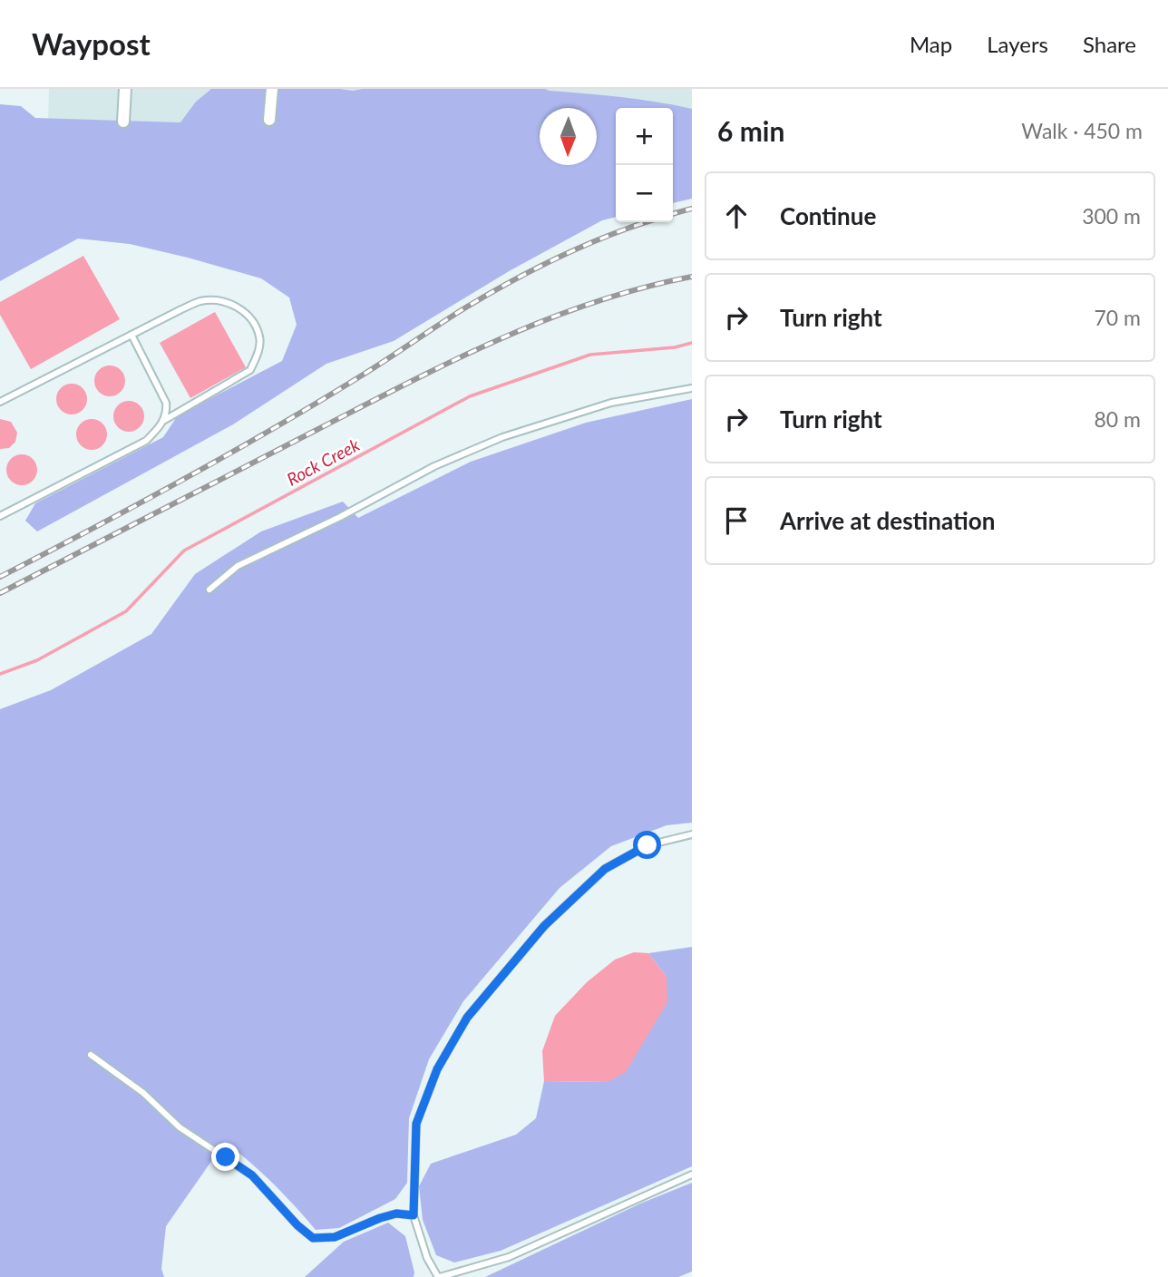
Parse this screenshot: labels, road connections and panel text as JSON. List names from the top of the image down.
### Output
{
  "water": ["Rock Creek"],
  "north": "bottom",
  "page": {
    "header": "Waypost",
    "nav": ["Map", "Layers", "Share"],
    "heading": ["6 min", "Walk · 450 m"],
    "map_buttons": ["+", "−"],
    "list": [
      ["Continue", "300 m"],
      ["Turn right", "70 m"],
      ["Turn right", "80 m"],
      "Arrive at destination"
    ]
  }
}
